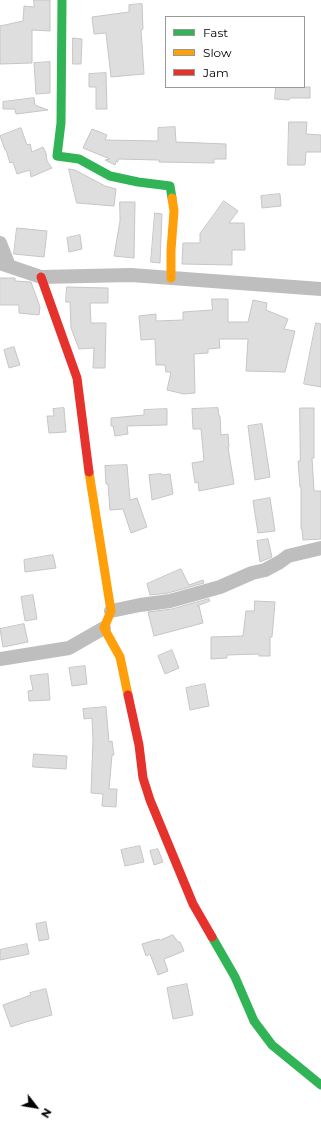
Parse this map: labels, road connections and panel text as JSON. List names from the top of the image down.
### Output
{
  "legend": ["Fast", "Slow", "Jam"],
  "north": "bottom right"
}
